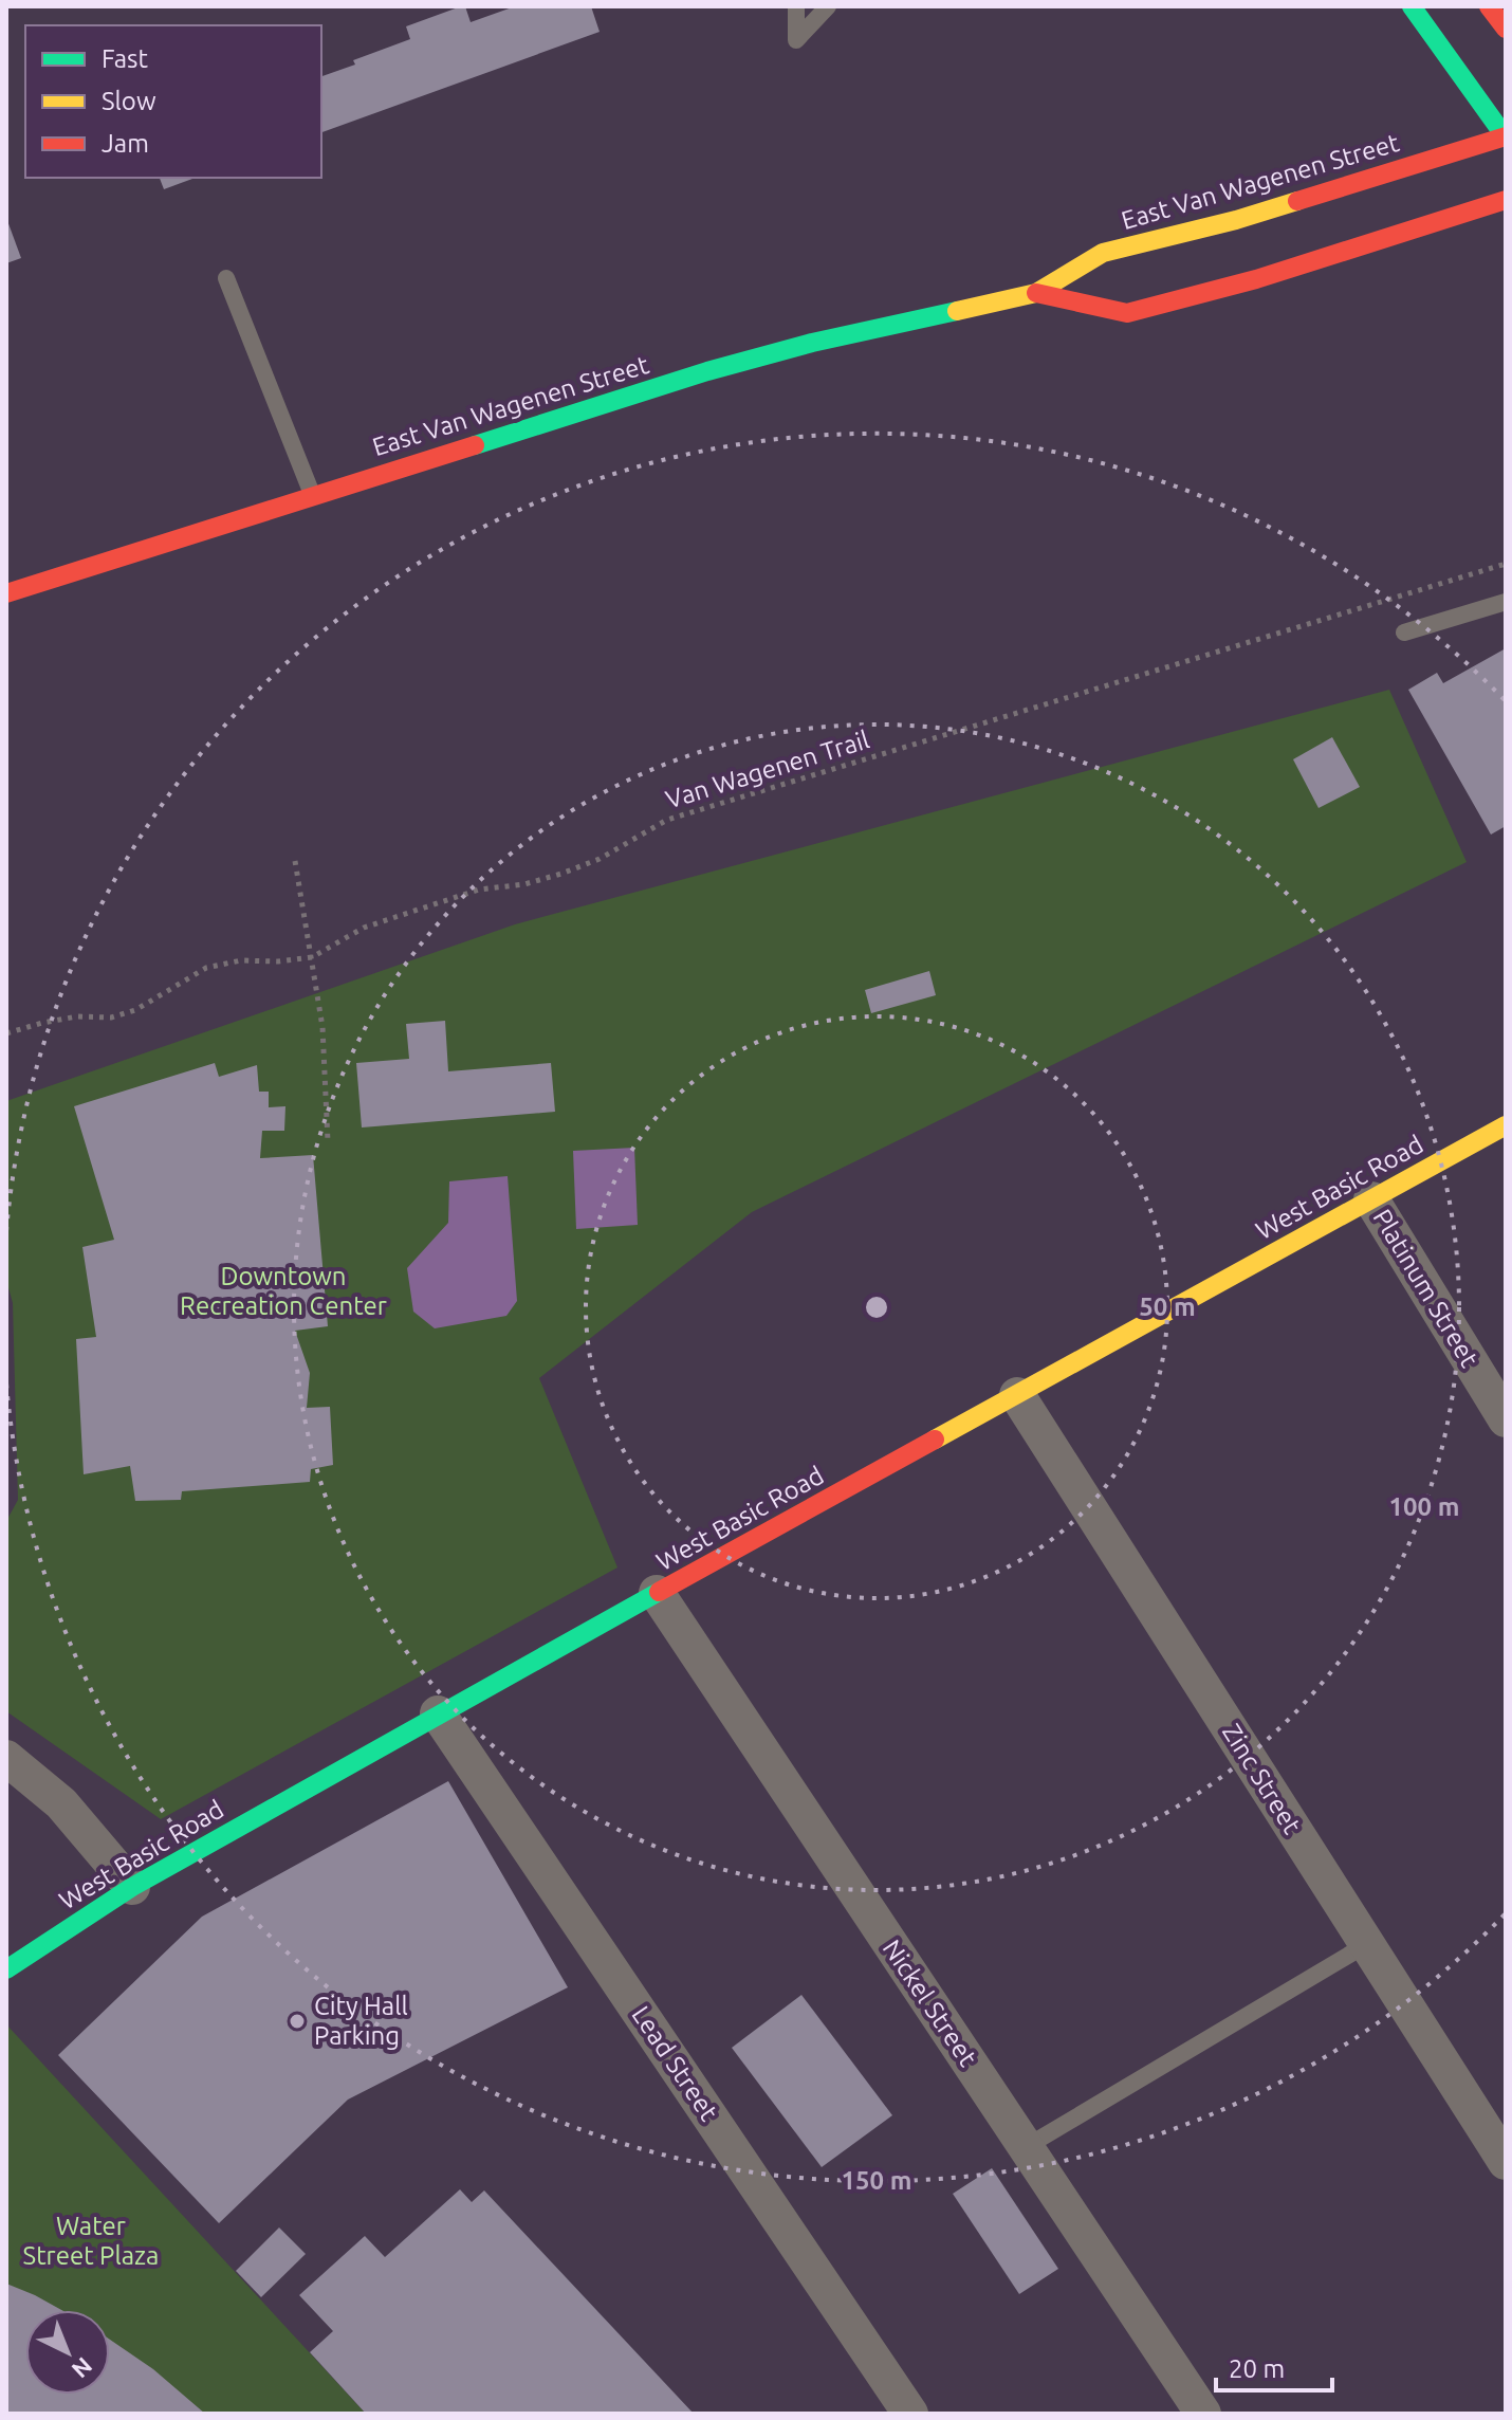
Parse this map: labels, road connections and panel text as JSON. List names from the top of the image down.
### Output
{
  "streets": {
    "main road": ["East Van Wagenen Street", "West Basic Road"],
    "street": [
      "Platinum Street",
      "Zinc Street",
      "Nickel Street",
      "Lead Street"
    ],
    "path": ["Van Wagenen Trail"]
  },
  "crossings": [
    ["West Basic Road", "Platinum Street"],
    ["West Basic Road", "Zinc Street"],
    ["West Basic Road", "Nickel Street"],
    ["West Basic Road", "Lead Street"]
  ],
  "parks": ["Downtown Recreation Center", "Water Street Plaza"],
  "places": ["City Hall Parking"],
  "legend": ["Fast", "Slow", "Jam"],
  "scale_bar": "20 m",
  "north": "bottom right",
  "rings": ["50 m", "100 m", "150 m"]
}
